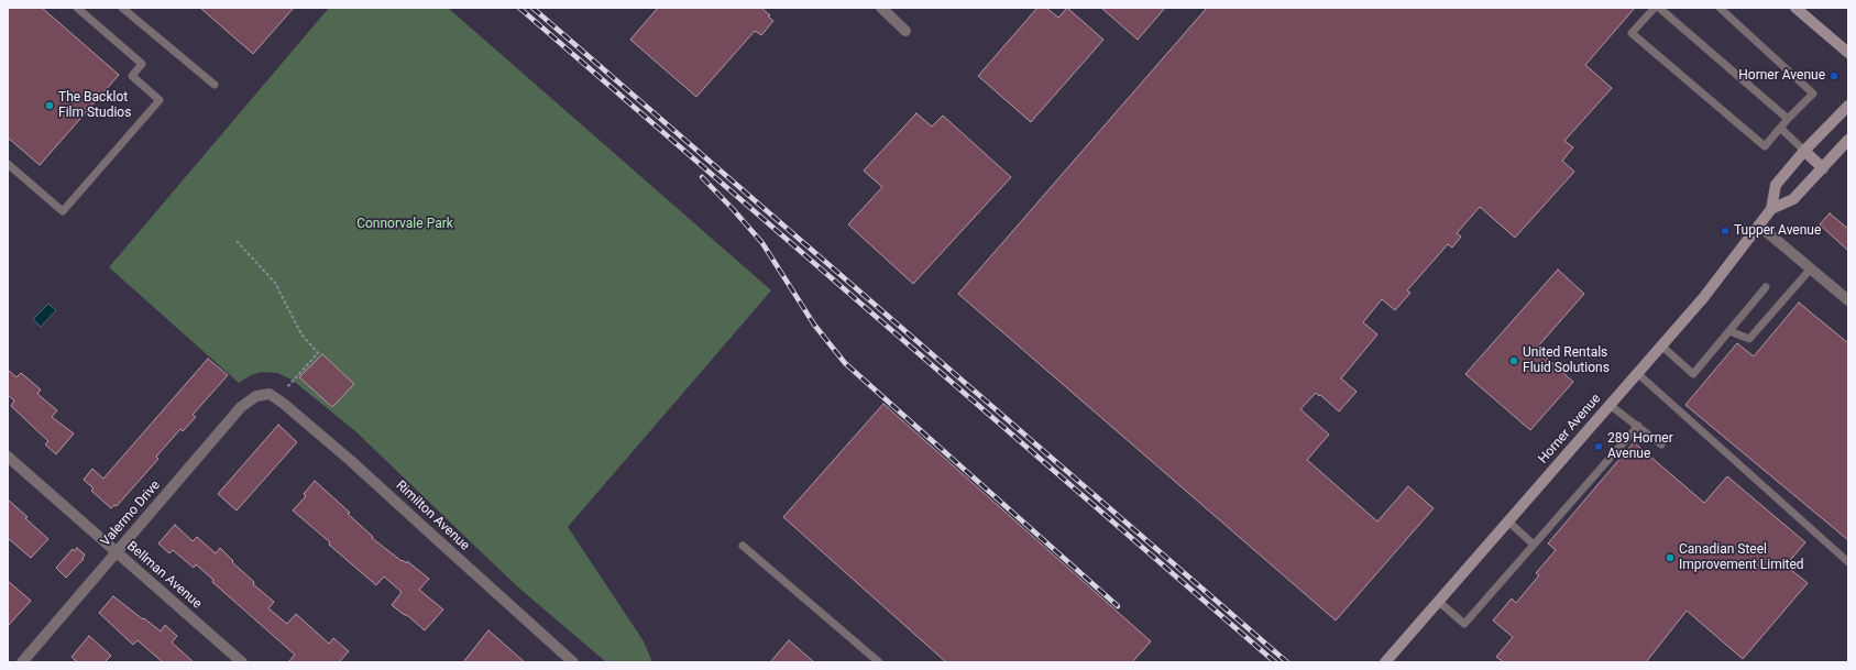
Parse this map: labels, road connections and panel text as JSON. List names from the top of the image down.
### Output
{
  "streets": {
    "main road": ["Horner Avenue"],
    "street": ["Valermo Drive", "Rimilton Avenue", "Bellman Avenue"]
  },
  "crossings": [
    ["Valermo Drive", "Rimilton Avenue"],
    ["Valermo Drive", "Bellman Avenue"]
  ],
  "parks": ["Connorvale Park"],
  "places": [
    "Horner Avenue",
    "The Backlot Film Studios",
    "Tupper Avenue",
    "United Rentals Fluid Solutions",
    "289 Horner Avenue",
    "Canadian Steel Improvement Limited"
  ]
}
